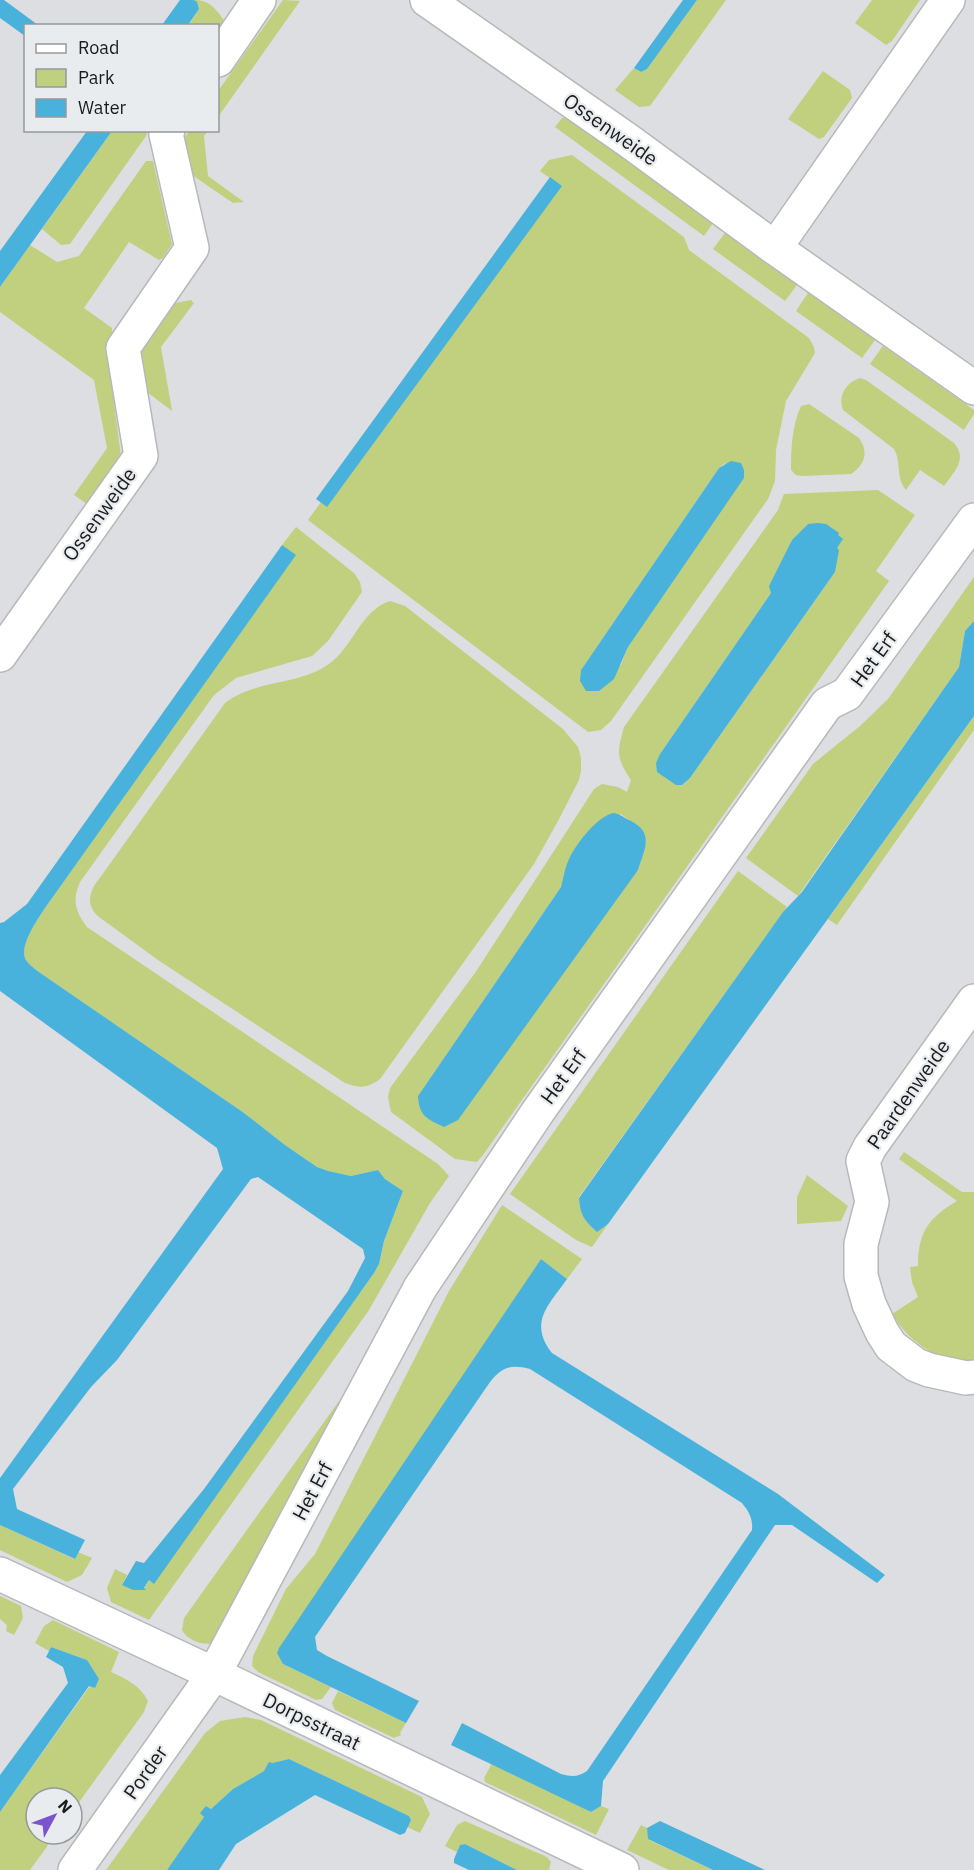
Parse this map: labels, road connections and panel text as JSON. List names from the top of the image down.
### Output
{
  "streets": {
    "street": [
      "Ossenweide",
      "Het Erf",
      "Paardenweide",
      "Dorpsstraat",
      "Porder"
    ]
  },
  "crossings": [
    ["Het Erf", "Dorpsstraat"],
    ["Het Erf", "Porder"],
    ["Dorpsstraat", "Porder"]
  ],
  "legend": ["Road", "Park", "Water"],
  "north": "top right"
}
